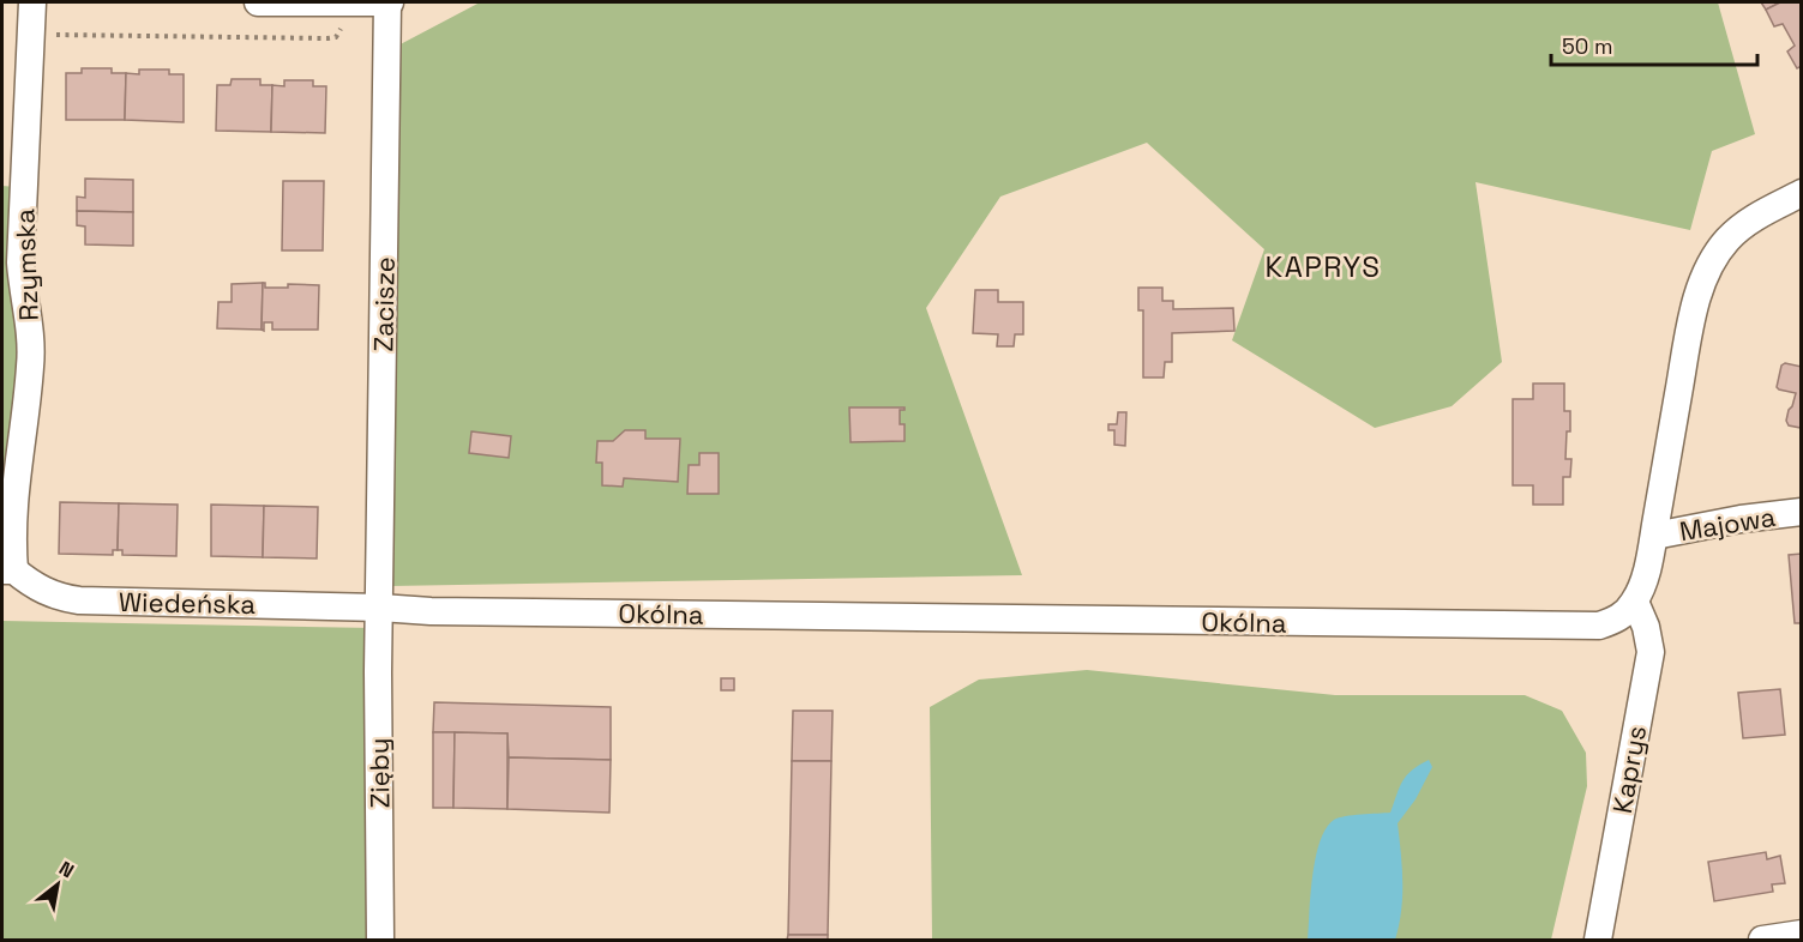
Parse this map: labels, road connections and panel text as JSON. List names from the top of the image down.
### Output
{
  "streets": {
    "street": [
      "Rzymska",
      "Zacisze",
      "Majowa",
      "Wiedeńska",
      "Okólna",
      "Kaprys",
      "Zięby"
    ]
  },
  "crossings": [
    ["Rzymska", "Wiedeńska"],
    ["Zacisze", "Wiedeńska"],
    ["Zacisze", "Okólna"],
    ["Zacisze", "Zięby"],
    ["Wiedeńska", "Okólna"],
    ["Wiedeńska", "Zięby"],
    ["Okólna", "Kaprys"],
    ["Okólna", "Zięby"]
  ],
  "districts": ["KAPRYS"],
  "scale_bar": "50 m",
  "north": "top right"
}
